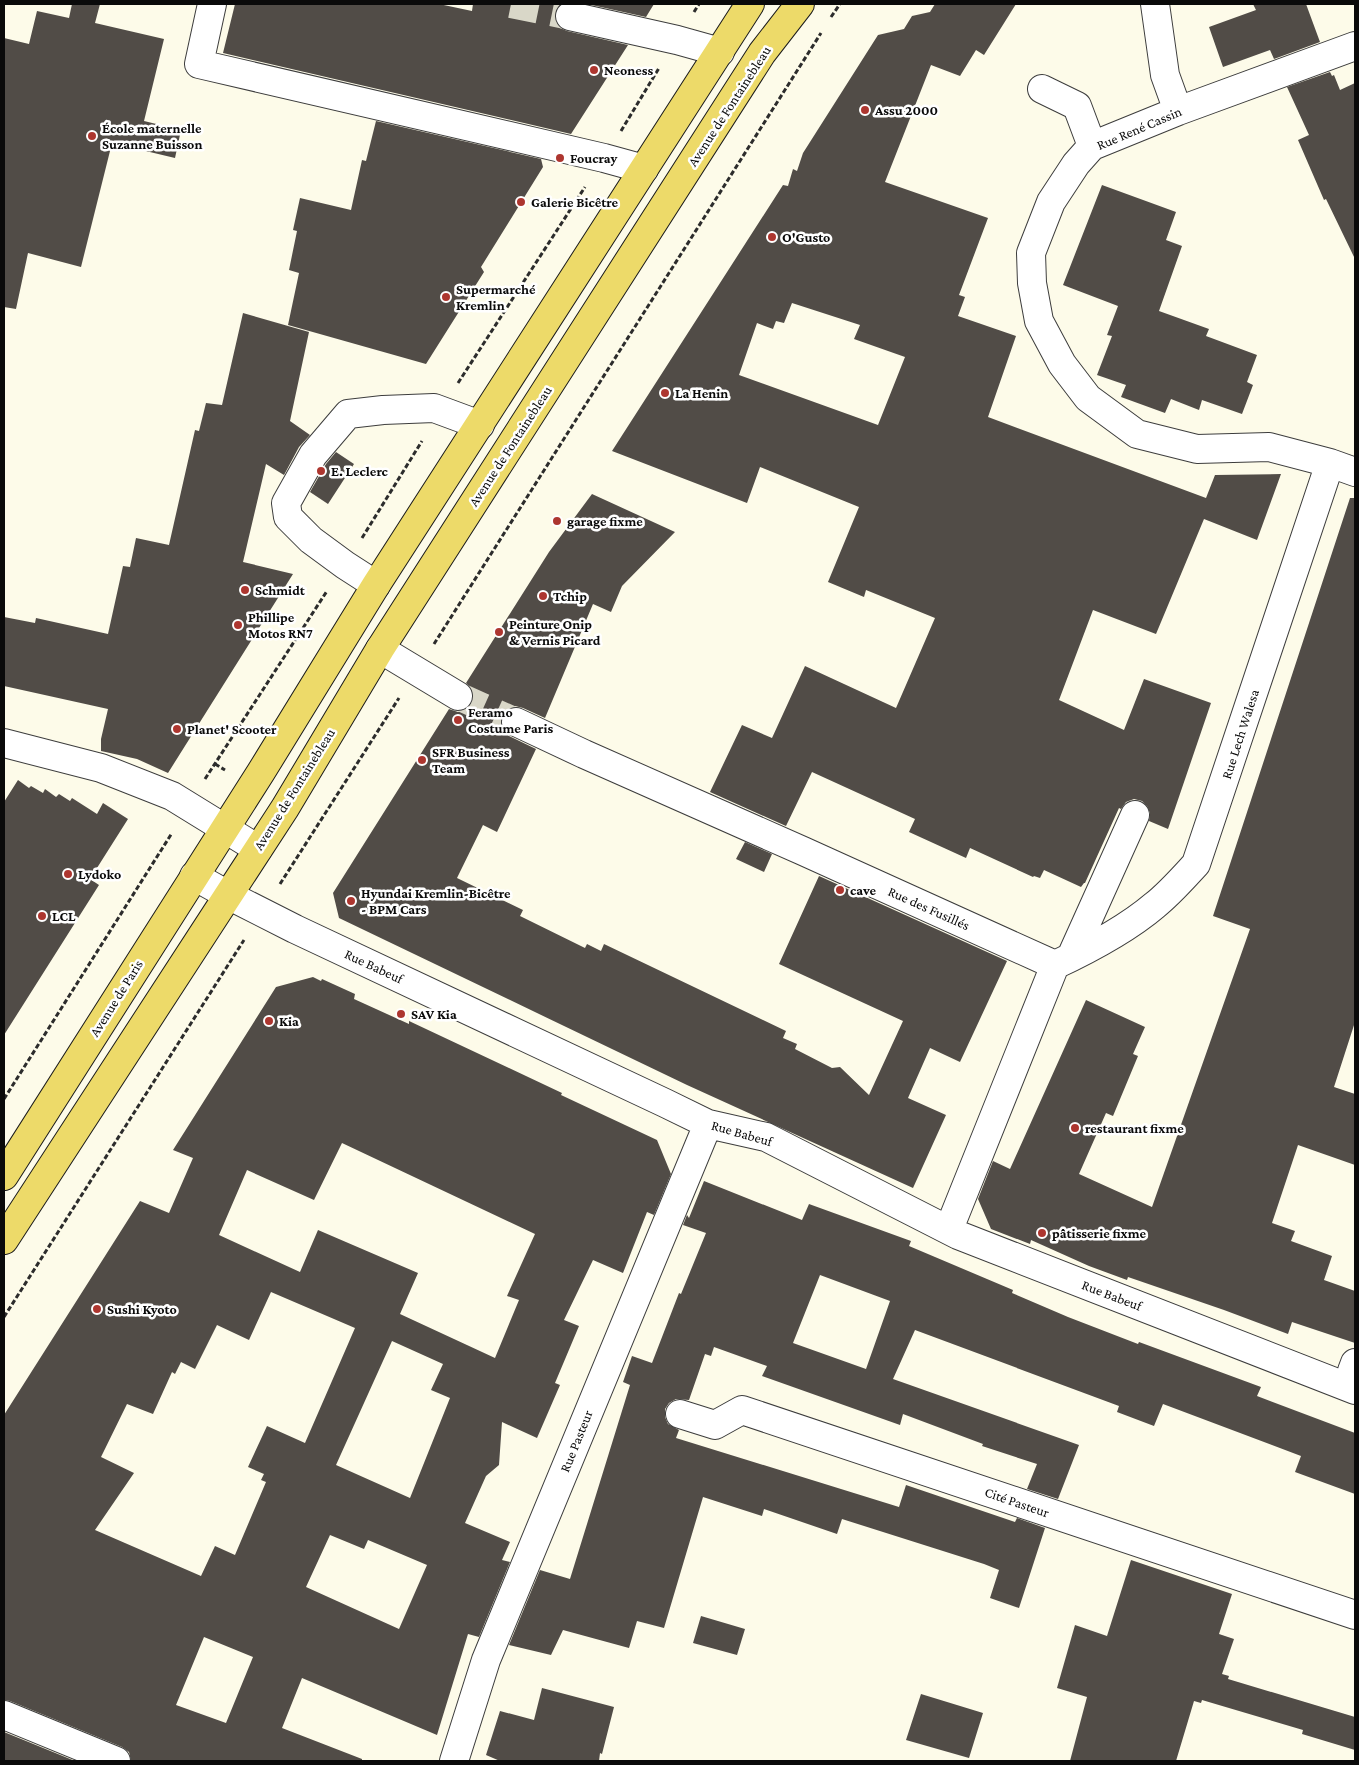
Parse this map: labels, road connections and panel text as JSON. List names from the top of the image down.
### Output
{
  "streets": {
    "main road": ["Avenue de Fontainebleau", "Avenue de Paris"],
    "street": [
      "Rue René Cassin",
      "Rue Lech Walesa",
      "Rue des Fusillés",
      "Rue Babeuf",
      "Rue Pasteur",
      "Cité Pasteur"
    ]
  },
  "crossings": [
    ["Avenue de Fontainebleau", "Rue Babeuf"],
    ["Rue René Cassin", "Rue Lech Walesa"],
    ["Rue Lech Walesa", "Rue des Fusillés"],
    ["Rue Babeuf", "Avenue de Paris"],
    ["Rue Babeuf", "Rue Pasteur"]
  ],
  "places": [
    "Neoness",
    "Assu 2000",
    "École maternelle Suzanne Buisson",
    "Foucray",
    "Galerie Bicêtre",
    "O'Gusto",
    "Supermarché Kremlin",
    "La Henin",
    "E. Leclerc",
    "garage fixme",
    "Schmidt",
    "Tchip",
    "Phillipe Motos RN7",
    "Peinture Onip & Vernis Picard",
    "Feramo Costume Paris",
    "Planet' Scooter",
    "SFR Business Team",
    "Lydoko",
    "cave",
    "Hyundai Kremlin-Bicêtre - BPM Cars",
    "LCL",
    "SAV Kia",
    "Kia",
    "restaurant fixme",
    "pâtisserie fixme",
    "Sushi Kyoto"
  ]
}
